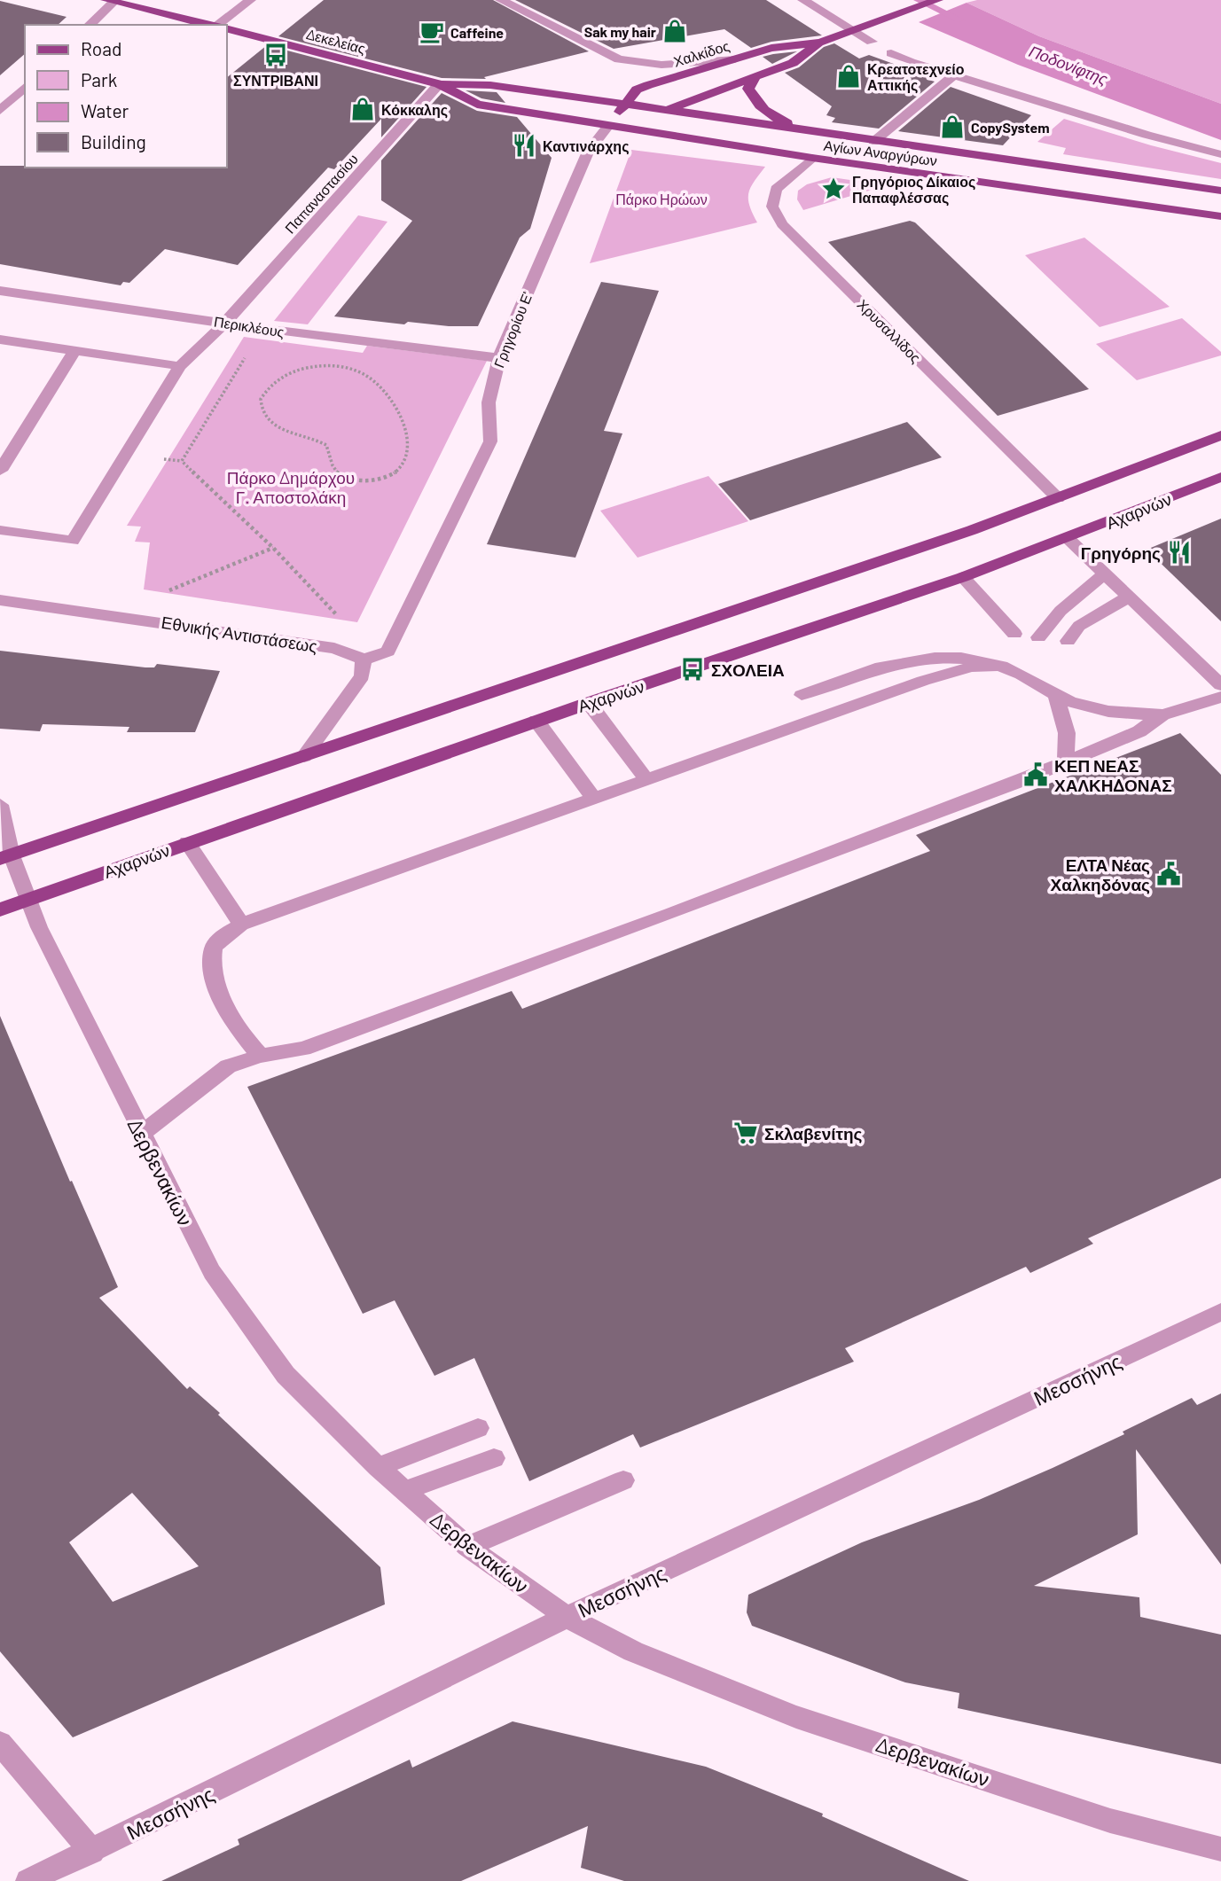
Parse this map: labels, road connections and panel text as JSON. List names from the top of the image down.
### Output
{
  "streets": {
    "main road": [
      "Δεκελείας",
      "Χαλκίδος",
      "Αγίων Αναργύρων",
      "Αχαρνών"
    ],
    "street": [
      "Παπαναστασίου",
      "Περικλέους",
      "Γρηγορίου Ε'",
      "Χρυσαλλίδος",
      "Εθνικής Αντιστάσεως",
      "Δερβενακίων",
      "Μεσσήνης"
    ]
  },
  "crossings": [
    ["Δεκελείας", "Χαλκίδος"],
    ["Δεκελείας", "Αγίων Αναργύρων"],
    ["Δεκελείας", "Παπαναστασίου"],
    ["Δεκελείας", "Γρηγορίου Ε'"],
    ["Χαλκίδος", "Αγίων Αναργύρων"],
    ["Χαλκίδος", "Γρηγορίου Ε'"],
    ["Αγίων Αναργύρων", "Χρυσαλλίδος"],
    ["Παπαναστασίου", "Περικλέους"],
    ["Περικλέους", "Γρηγορίου Ε'"],
    ["Γρηγορίου Ε'", "Εθνικής Αντιστάσεως"],
    ["Αχαρνών", "Δερβενακίων"],
    ["Δερβενακίων", "Μεσσήνης"]
  ],
  "water": ["Ποδονίφτης"],
  "parks": ["Πάρκο Ηρώων", "Πάρκο Δημάρχου Γ. Αποστολάκη"],
  "places": {
    "shop": [
      "Sak my hair",
      "Κρεατοτεχνείο Αττικής",
      "Κόκκαλης",
      "CopySystem"
    ],
    "cafe": ["Caffeine"],
    "bus stop": ["ΣΥΝΤΡΙΒΑΝΙ", "ΣΧΟΛΕΙΑ"],
    "restaurant": ["Καντινάρχης", "Γρηγόρης"],
    "place": ["Γρηγόριος Δίκαιος Παπαφλέσσας"],
    "public building": ["ΚΕΠ ΝΕΑΣ ΧΑΛΚΗΔΟΝΑΣ", "ΕΛΤΑ Νέας Χαλκηδόνας"],
    "supermarket": ["Σκλαβενίτης"]
  },
  "legend": [
    "Road",
    "Park",
    "Water",
    "Building"
  ]
}
